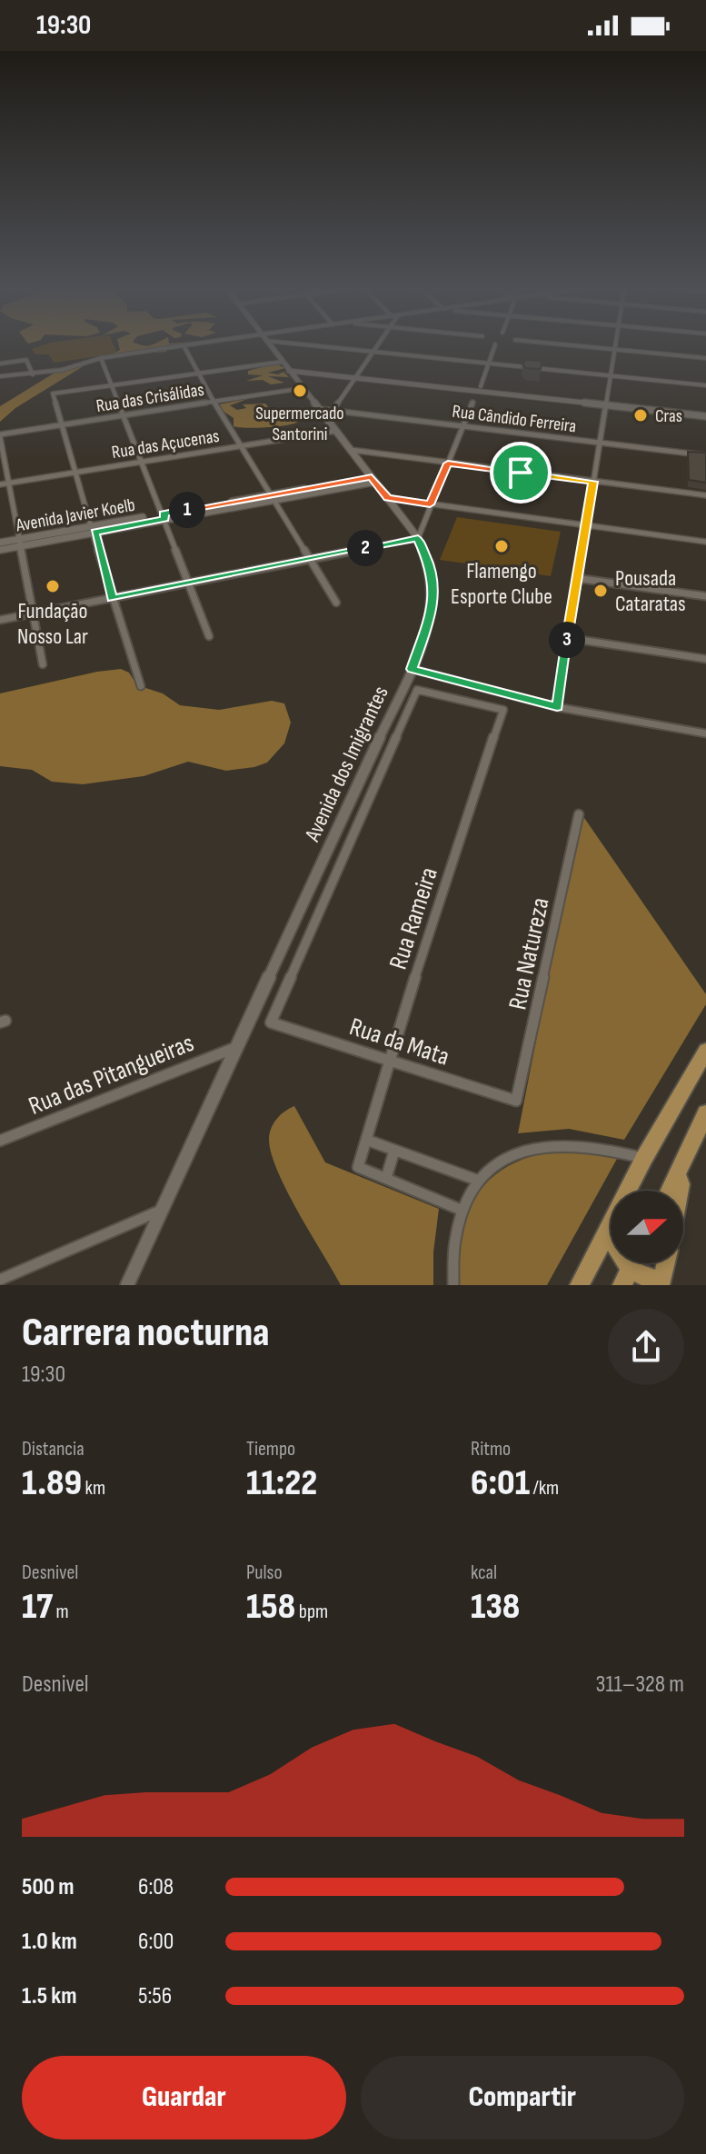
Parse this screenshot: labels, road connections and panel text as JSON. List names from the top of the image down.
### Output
{
  "streets": {
    "street": [
      "Rua das Crisálidas",
      "Rua Cândido Ferreira",
      "Rua das Açucenas",
      "Avenida Javier Koelb",
      "Avenida dos Imigrantes",
      "Rua Rameira",
      "Rua Natureza",
      "Rua da Mata",
      "Rua das Pitangueiras"
    ]
  },
  "crossings": [
    ["Rua das Crisálidas", "Avenida dos Imigrantes"],
    ["Rua Cândido Ferreira", "Avenida dos Imigrantes"],
    ["Rua das Açucenas", "Avenida dos Imigrantes"],
    ["Avenida Javier Koelb", "Avenida dos Imigrantes"],
    ["Avenida dos Imigrantes", "Rua das Pitangueiras"],
    ["Rua Rameira", "Rua da Mata"],
    ["Rua Natureza", "Rua da Mata"]
  ],
  "places": [
    "Supermercado Santorini",
    "Cras",
    "Flamengo Esporte Clube",
    "Fundação Nosso Lar",
    "Pousada Cataratas"
  ],
  "north": "right",
  "page": {
    "status": "19:30",
    "pins": ["1", "2", "3"],
    "heading": ["Carrera nocturna", "19:30"],
    "stats": [
      ["Distancia", "1.89 km"],
      ["Tiempo", "11:22"],
      ["Ritmo", "6:01 /km"],
      ["Desnivel", "17 m"],
      ["Pulso", "158 bpm"],
      ["kcal", "138"]
    ],
    "chart": ["Desnivel", "311–328 m"],
    "list": [
      {
        "name": "500 m",
        "note": "6:08"
      },
      {
        "name": "1.0 km",
        "note": "6:00"
      },
      {
        "name": "1.5 km",
        "note": "5:56"
      }
    ],
    "buttons": ["Guardar", "Compartir"]
  }
}
